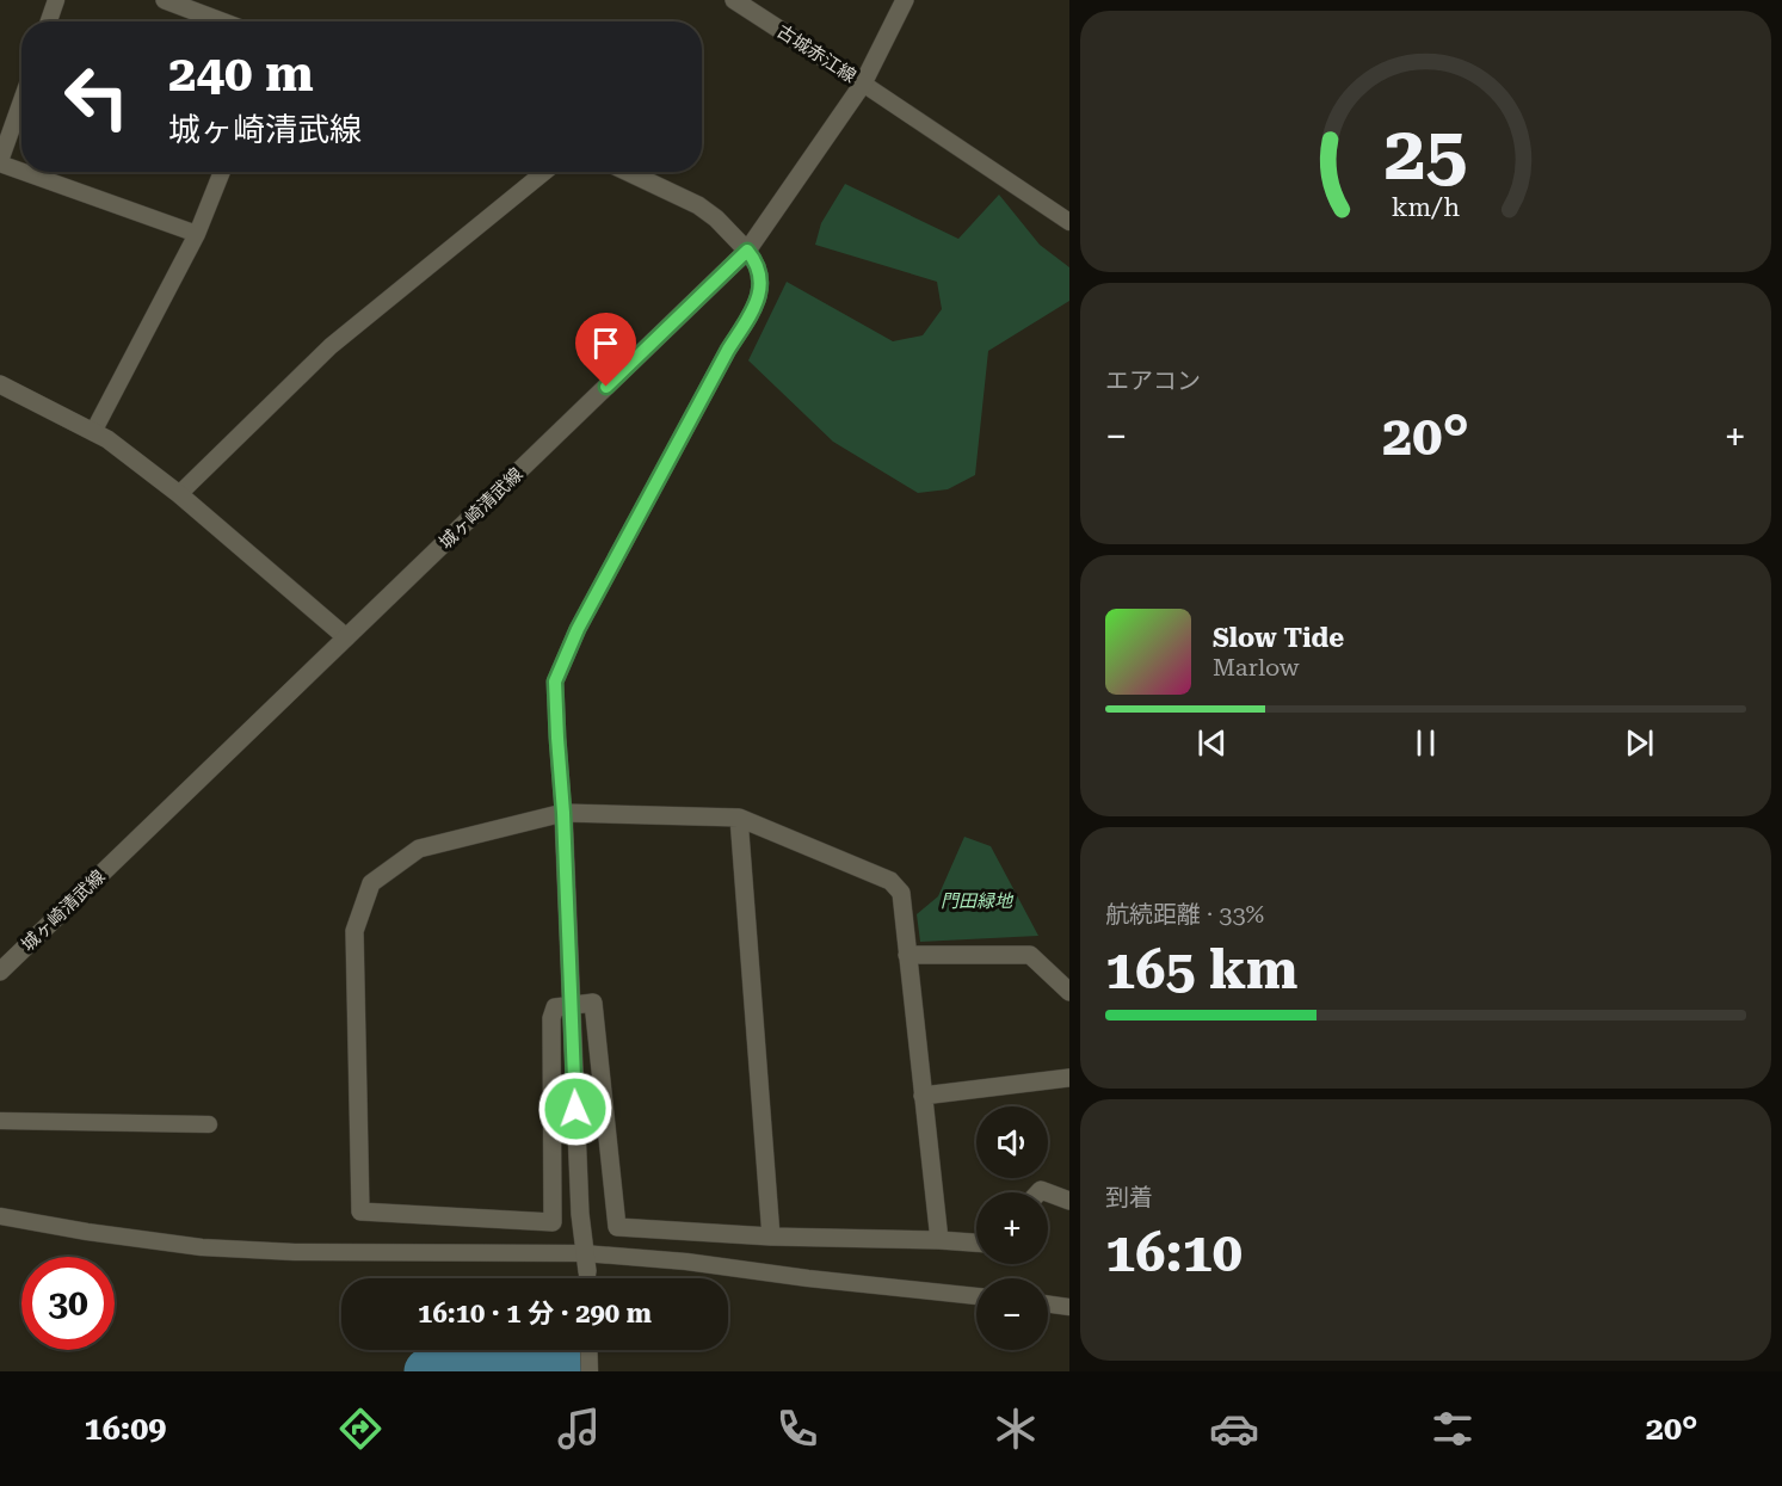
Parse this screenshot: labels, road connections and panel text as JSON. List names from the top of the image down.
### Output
{
  "streets": {
    "street": ["古城赤江線", "城ヶ崎清武線"]
  },
  "crossings": [
    ["古城赤江線", "城ヶ崎清武線"]
  ],
  "parks": ["門田緑地"],
  "page": {
    "turn": ["240 m", "城ヶ崎清武線"],
    "tile": [
      "エアコン",
      ["航続距離 · 33%", "165 km"],
      ["到着", "16:10"]
    ],
    "heat": ["−", "20°", "+"],
    "song": ["Slow Tide", "Marlow"],
    "map_buttons": ["+", "−"],
    "limit": "30",
    "trip": "16:10 · 1 分 · 290 m",
    "tabs": ["16:09", "20°"],
    "gauge": ["25", "km/h"]
  }
}
